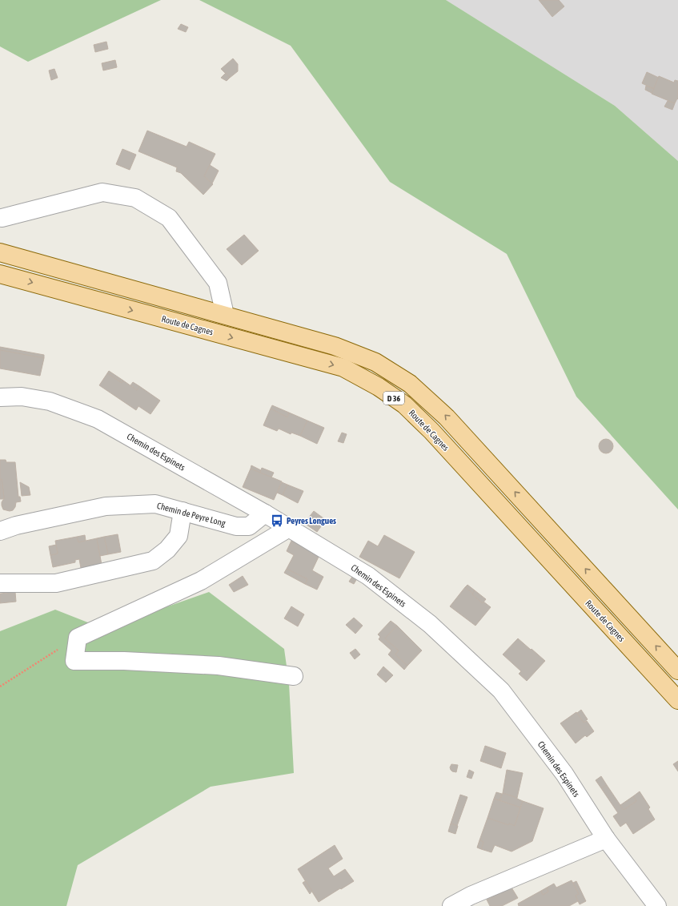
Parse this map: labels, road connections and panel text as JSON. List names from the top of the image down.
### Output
{
  "streets": {
    "main road": ["Route de Cagnes", "D 36"],
    "street": ["Chemin des Espinets", "Chemin de Peyre Long"]
  },
  "crossings": [
    ["Chemin des Espinets", "Chemin de Peyre Long"]
  ],
  "places": {
    "bus stop": ["Peyres Longues"]
  }
}
